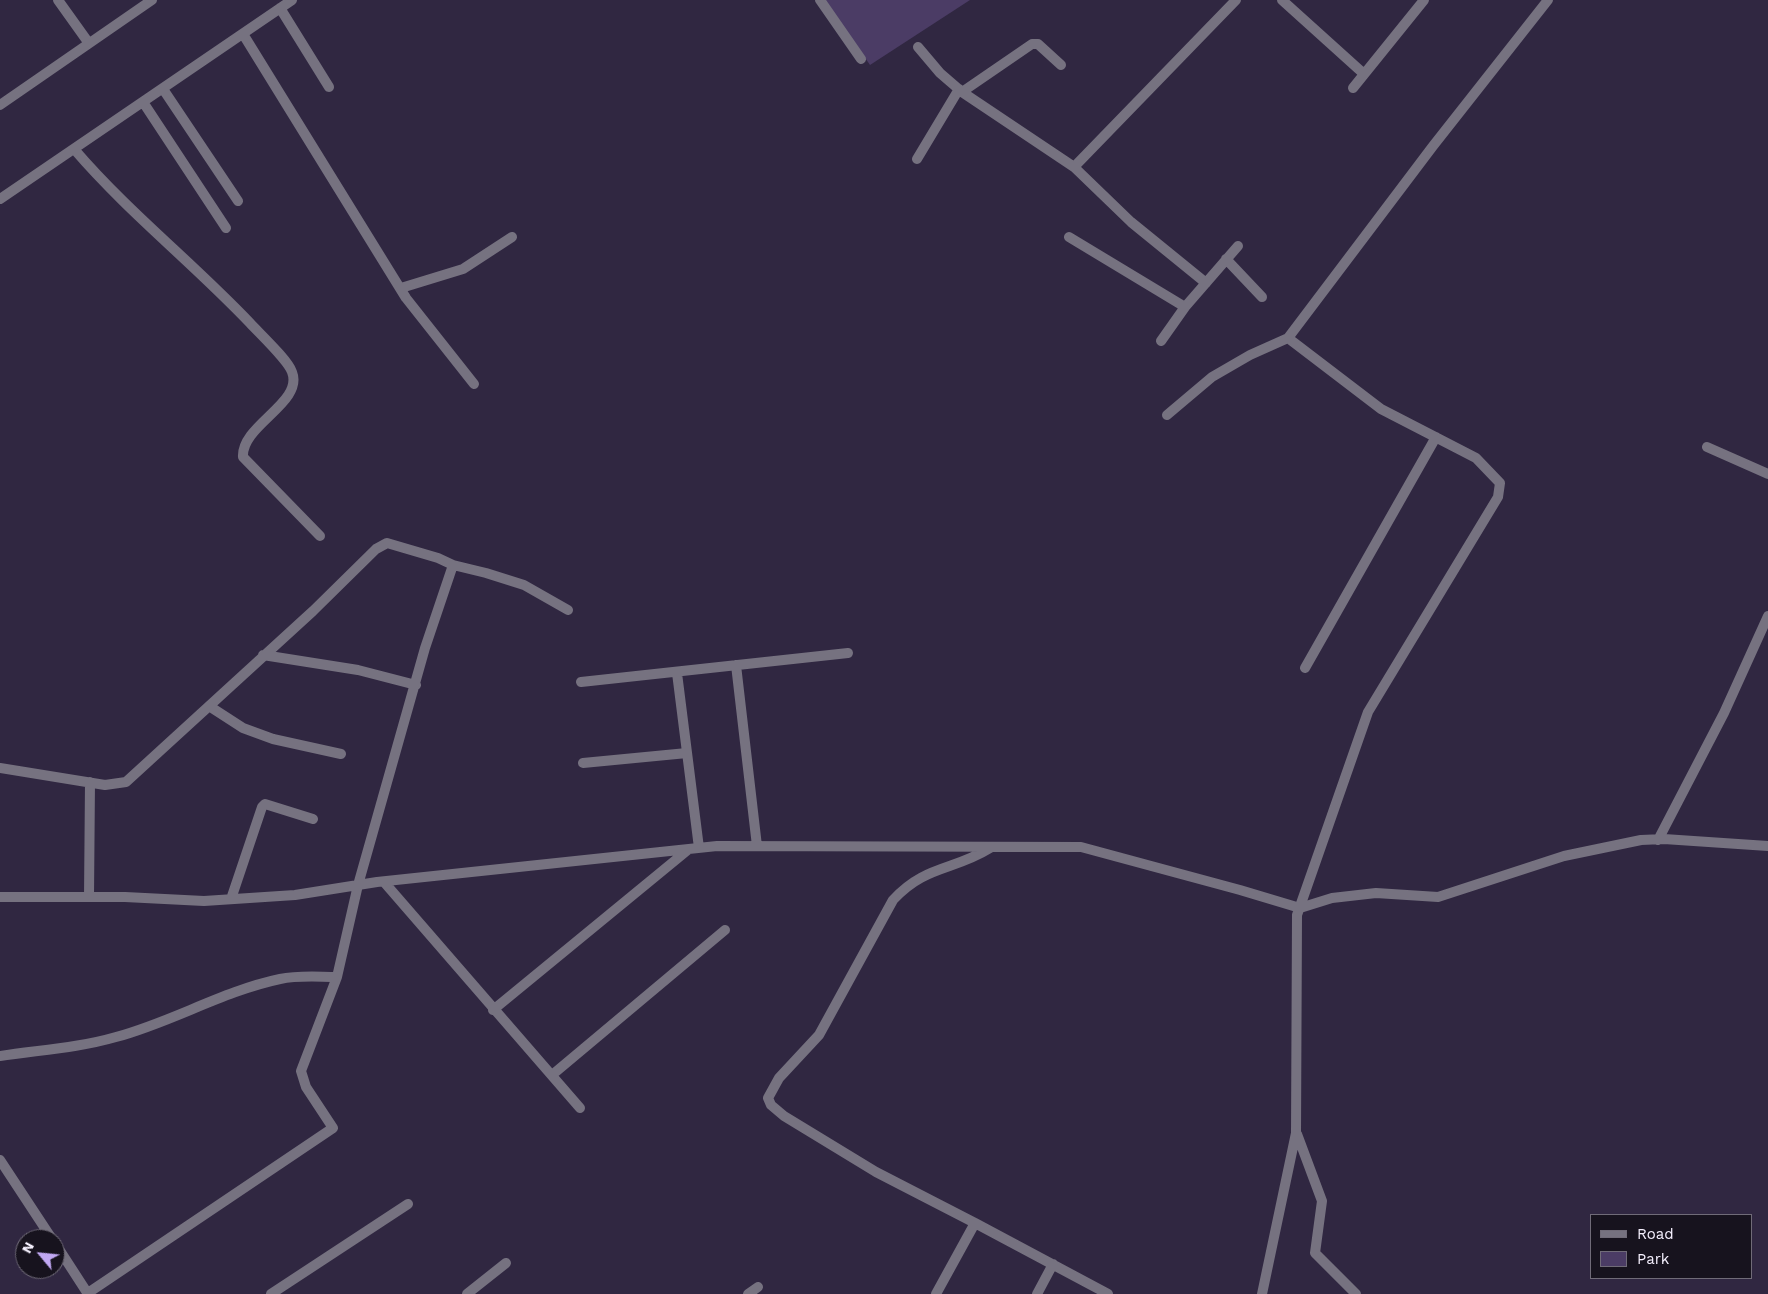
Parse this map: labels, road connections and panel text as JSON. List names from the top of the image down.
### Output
{
  "legend": ["Road", "Park"],
  "north": "top left"
}
